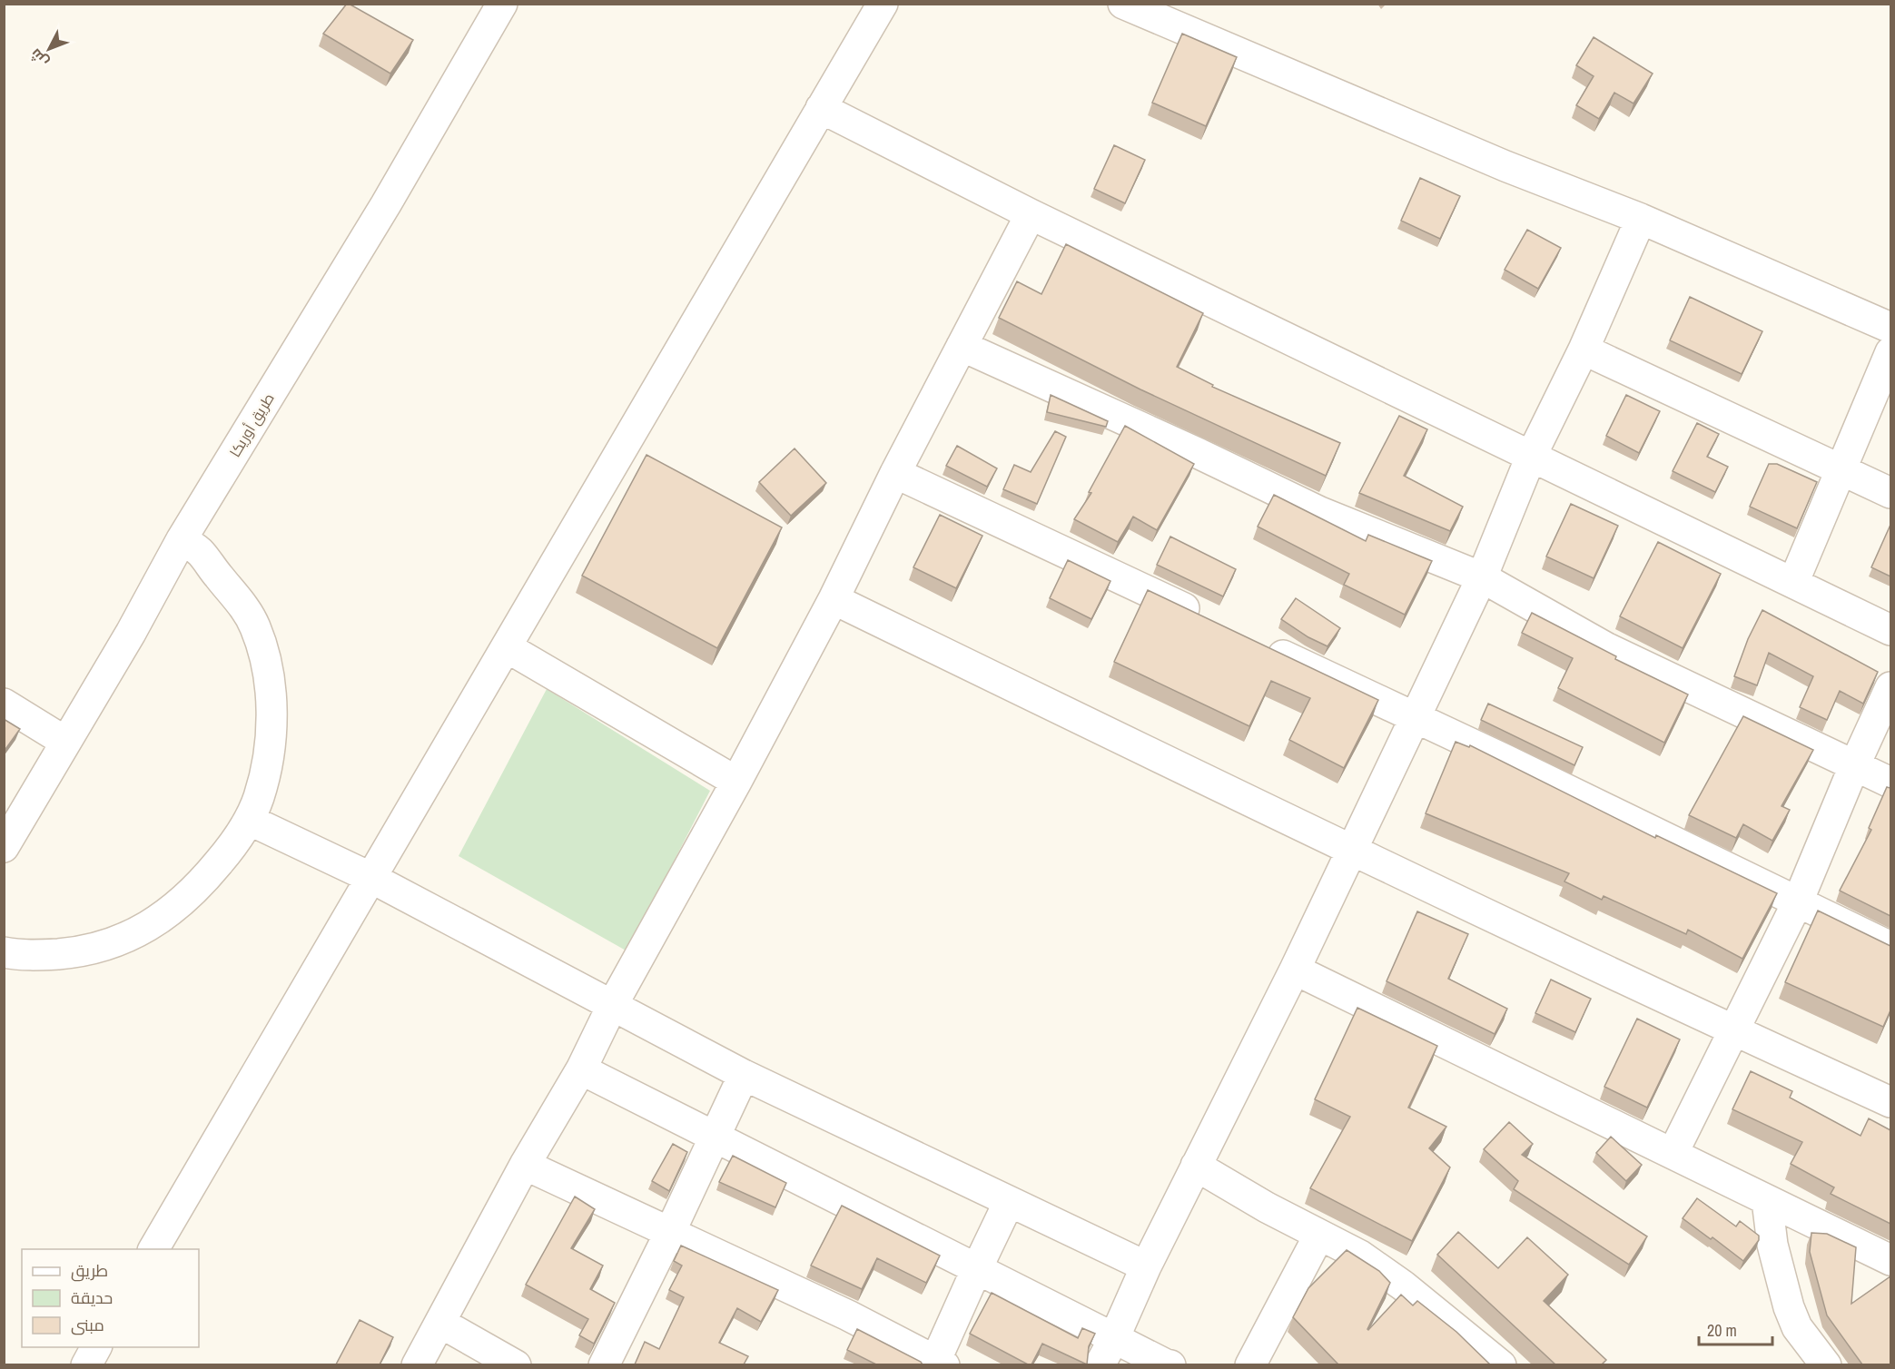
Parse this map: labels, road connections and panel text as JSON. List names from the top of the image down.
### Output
{
  "streets": {
    "street": ["طريق أوريكا"]
  },
  "legend": ["طريق", "حديقة", "مبنى"],
  "scale_bar": "20 m",
  "north": "bottom left"
}
